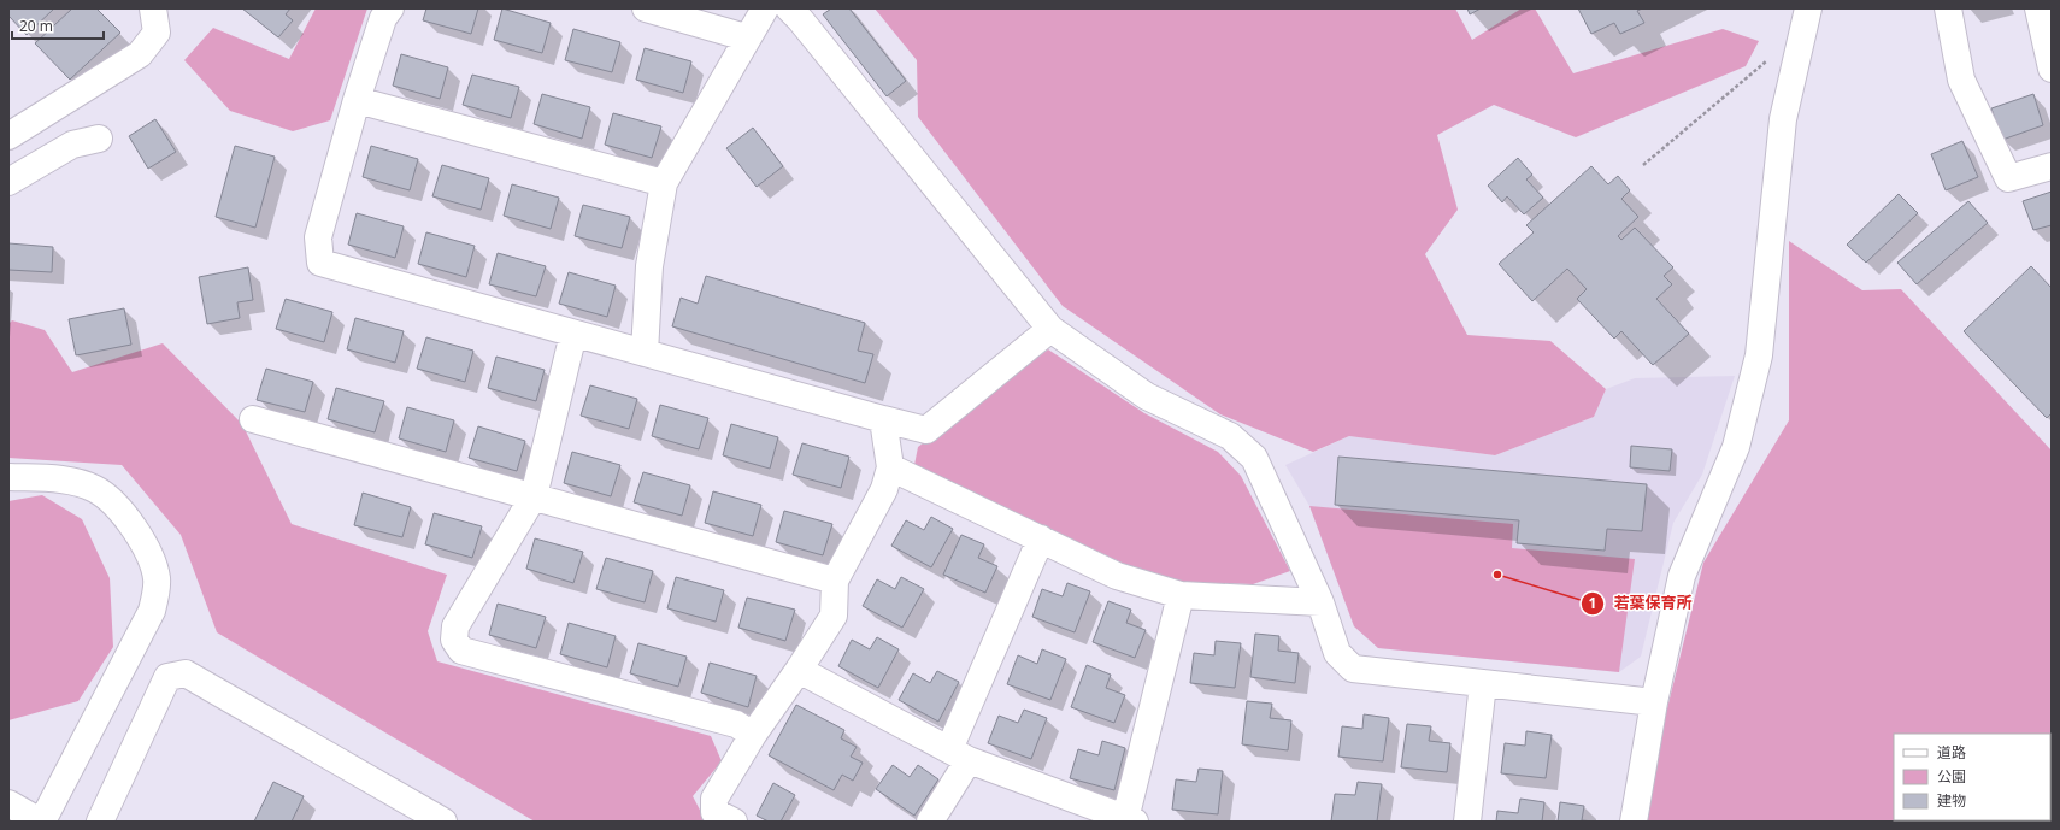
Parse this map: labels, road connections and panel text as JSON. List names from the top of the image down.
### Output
{
  "places": ["若葉保育所"],
  "legend": ["道路", "公園", "建物"],
  "scale_bar": "20 m"
}
